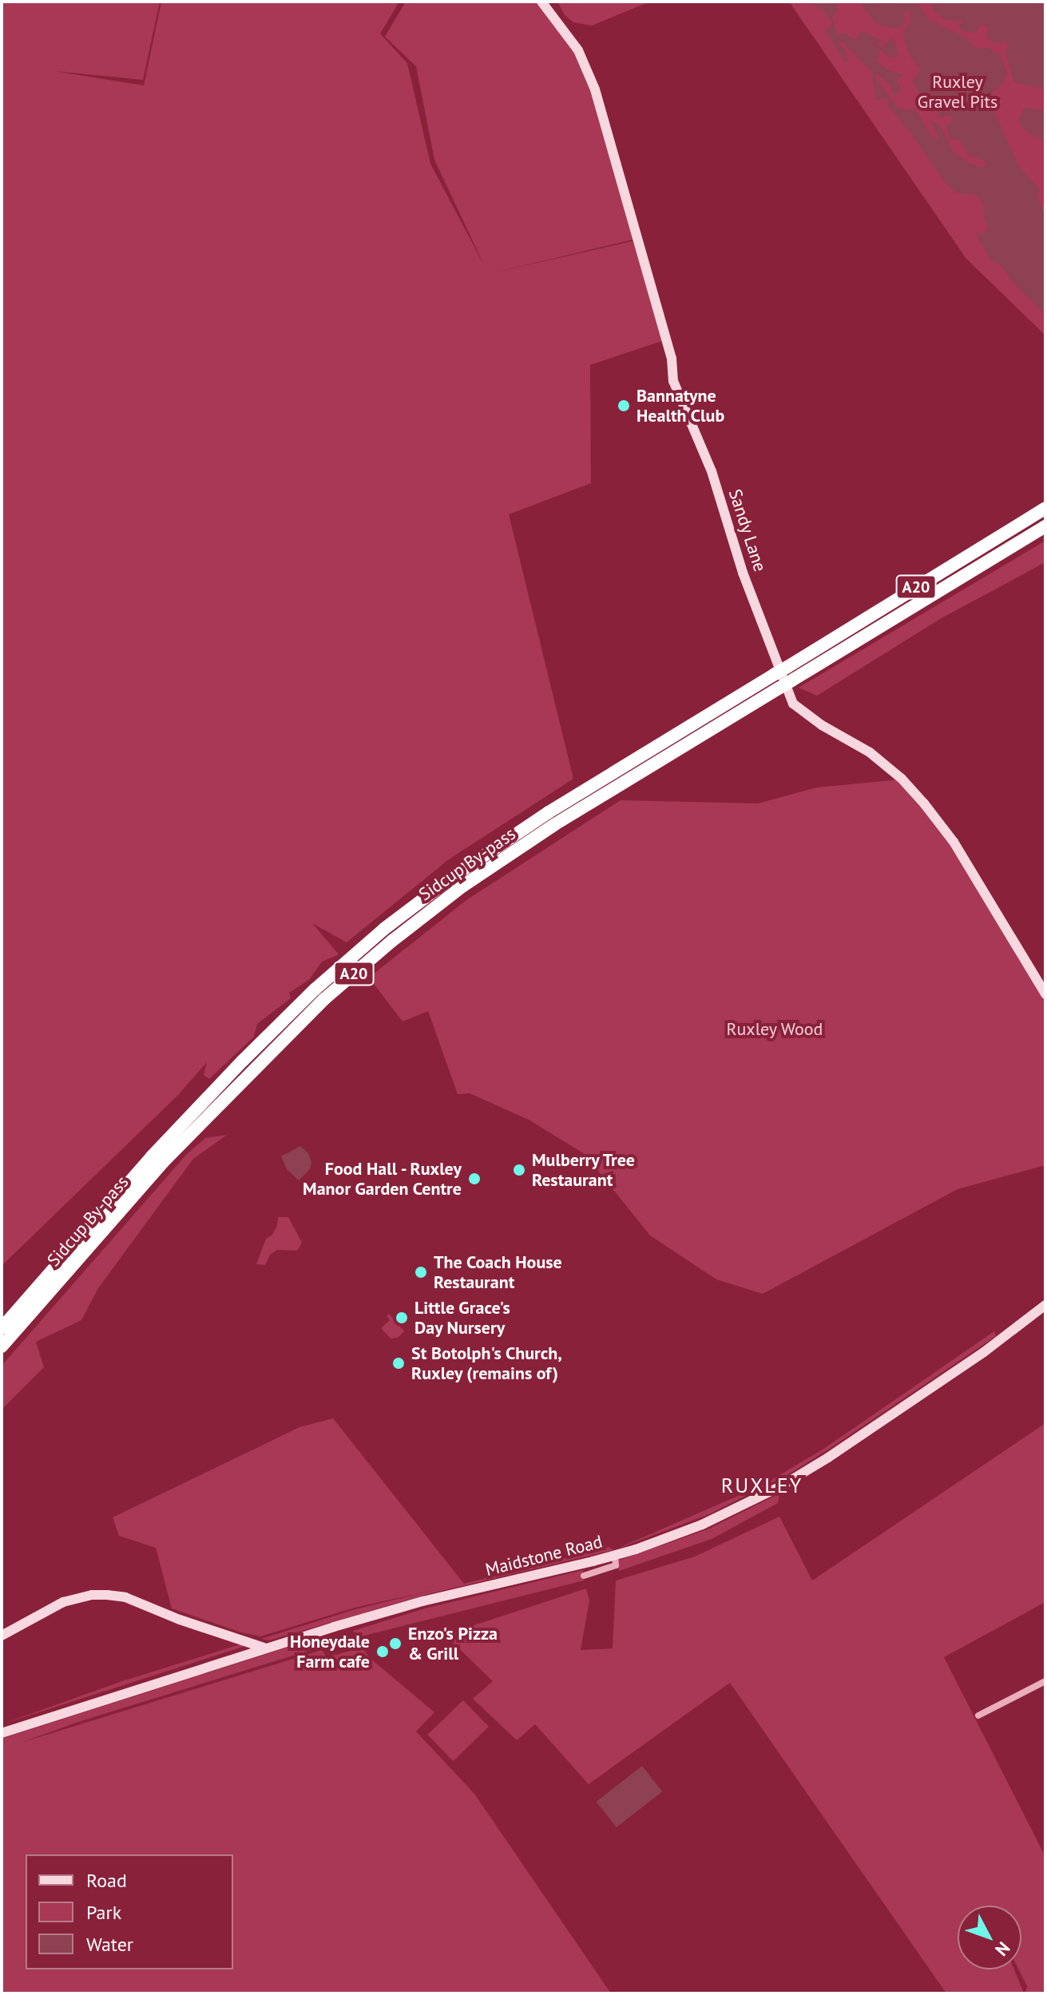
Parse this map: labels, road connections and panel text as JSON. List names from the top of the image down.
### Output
{
  "streets": {
    "highway": ["A20", "Sidcup By-pass"],
    "street": ["Sandy Lane", "Maidstone Road"]
  },
  "districts": ["RUXLEY"],
  "parks": ["Ruxley Gravel Pits", "Ruxley Wood"],
  "places": [
    "Bannatyne Health Club",
    "Mulberry Tree Restaurant",
    "Food Hall - Ruxley Manor Garden Centre",
    "The Coach House Restaurant",
    "Little Grace's Day Nursery",
    "St Botolph's Church, Ruxley (remains of)",
    "Enzo's Pizza & Grill",
    "Honeydale Farm cafe"
  ],
  "legend": ["Road", "Park", "Water"],
  "north": "bottom right"
}
